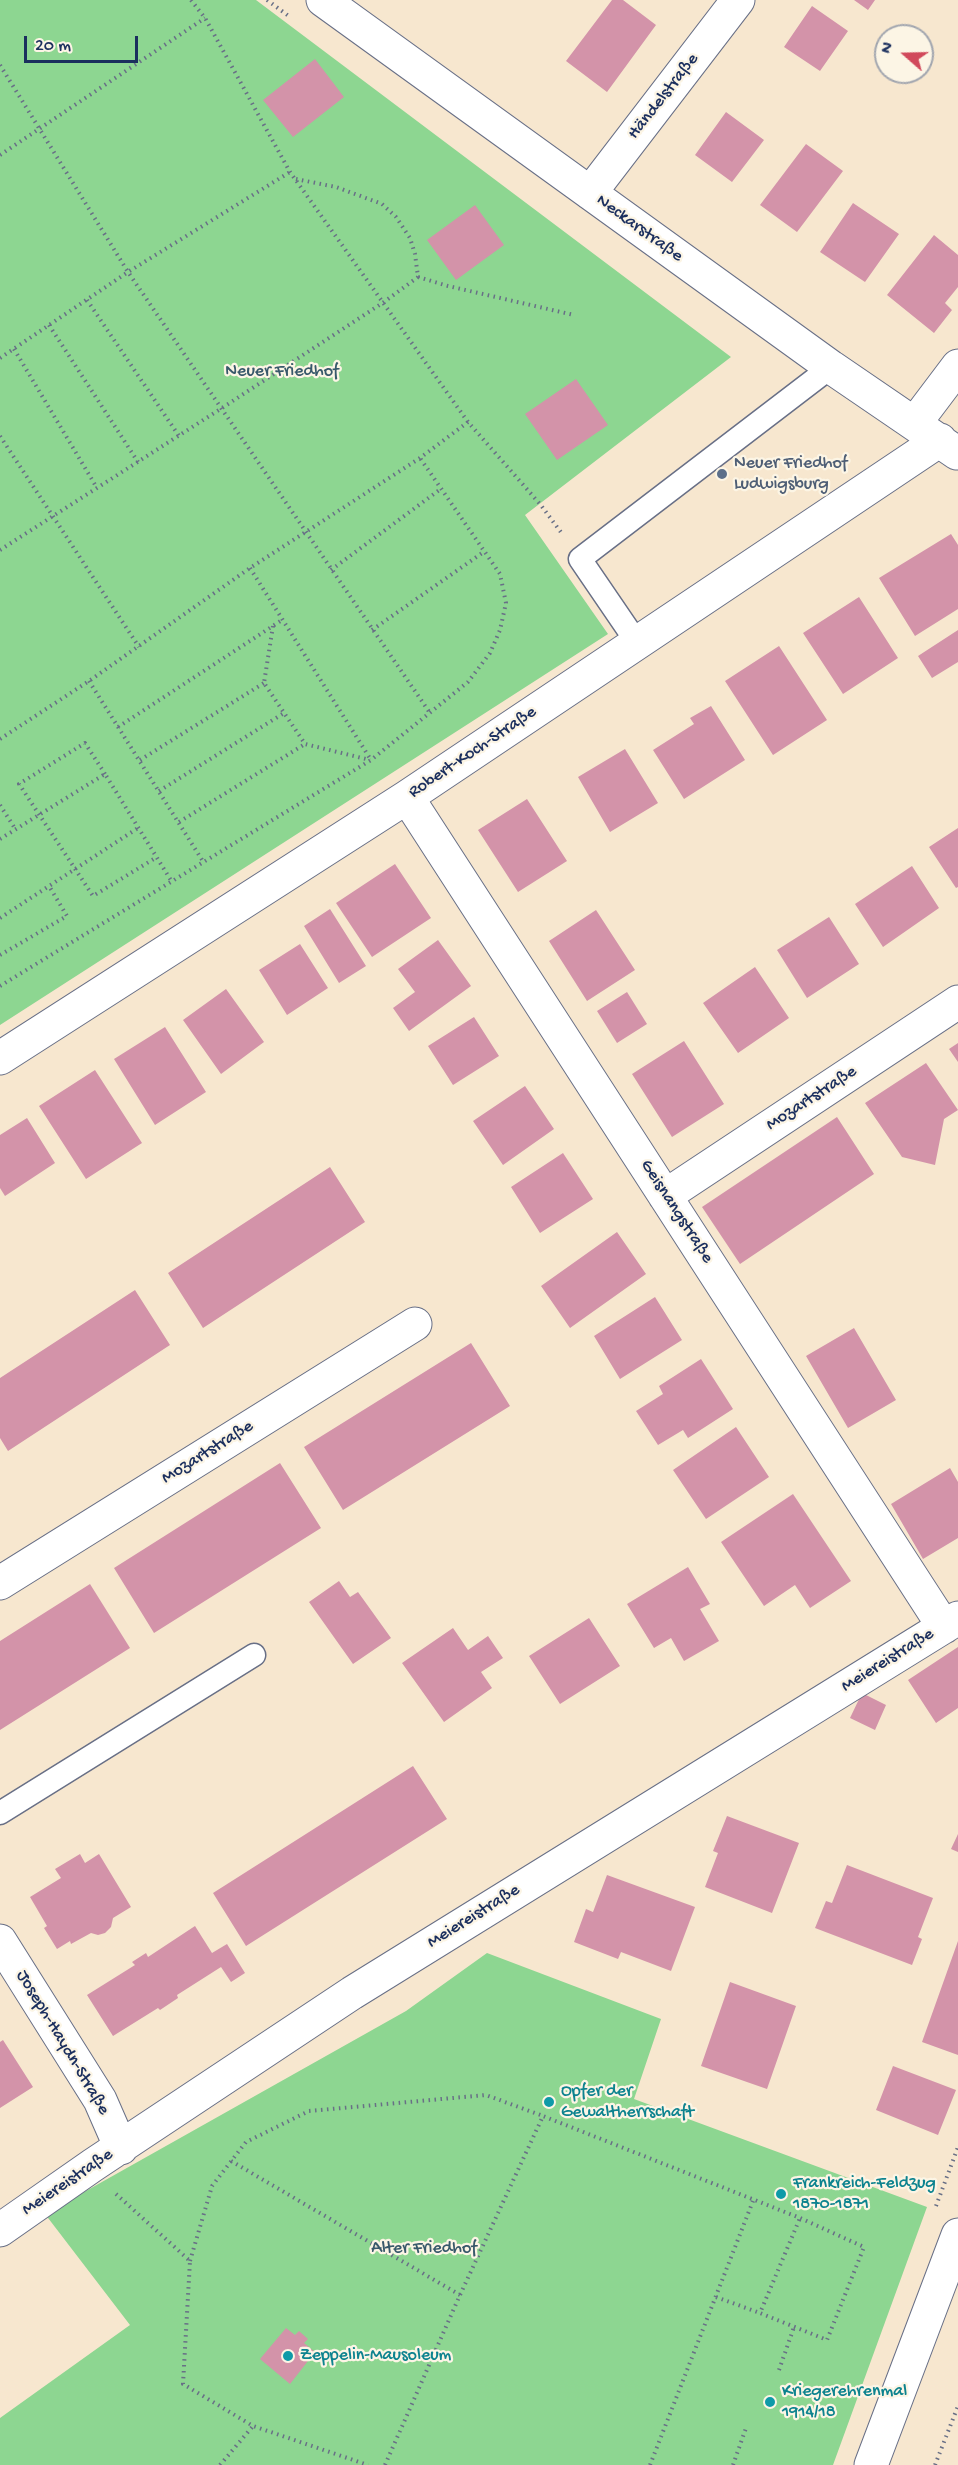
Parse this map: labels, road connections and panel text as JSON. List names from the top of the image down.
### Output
{
  "streets": {
    "street": [
      "Händelstraße",
      "Neckarstraße",
      "Robert-Koch-Straße",
      "Mozartstraße",
      "Geisnangstraße",
      "Meiereistraße",
      "Joseph-Haydn-Straße"
    ]
  },
  "crossings": [
    ["Händelstraße", "Neckarstraße"],
    ["Neckarstraße", "Robert-Koch-Straße"],
    ["Robert-Koch-Straße", "Geisnangstraße"],
    ["Mozartstraße", "Geisnangstraße"],
    ["Geisnangstraße", "Meiereistraße"],
    ["Meiereistraße", "Joseph-Haydn-Straße"]
  ],
  "parks": ["Neuer Friedhof", "Alter Friedhof"],
  "places": [
    "Neuer Friedhof Ludwigsburg",
    "Opfer der Gewaltherrschaft",
    "Frankreich-Feldzug 1870-1871",
    "Zeppelin-Mausoleum",
    "Kriegerehrenmal 1914/18"
  ],
  "scale_bar": "20 m",
  "north": "left"
}
